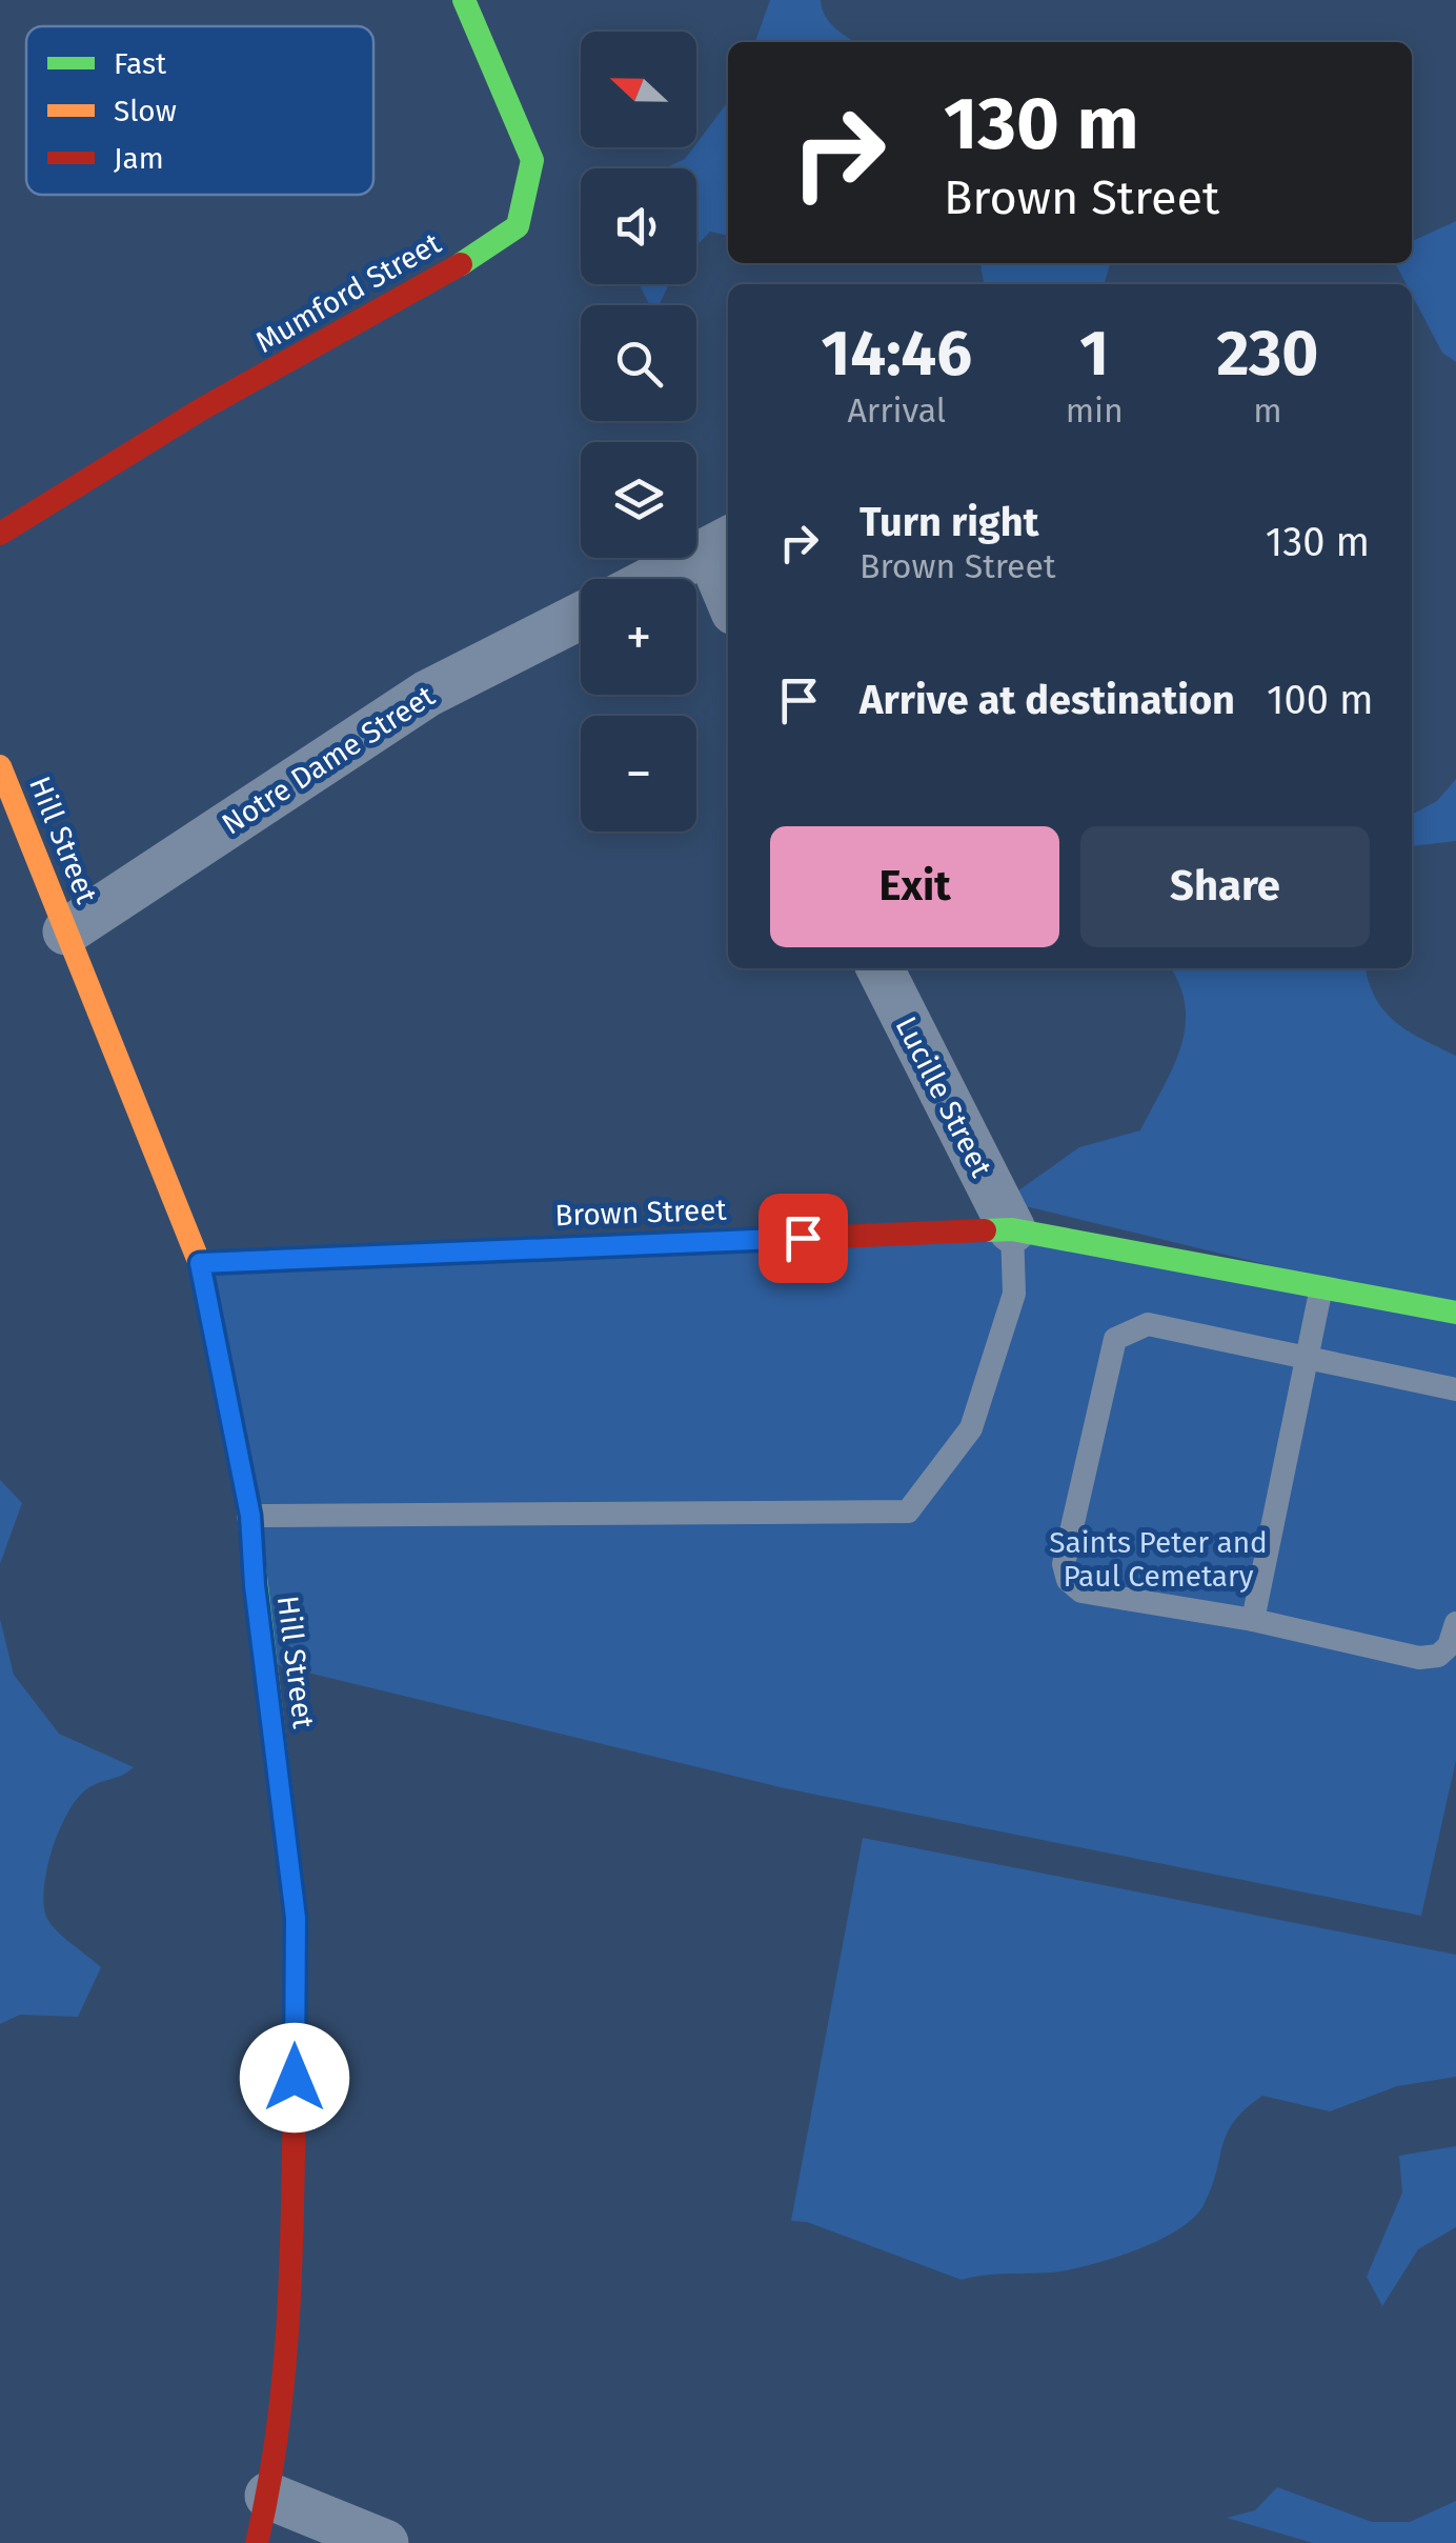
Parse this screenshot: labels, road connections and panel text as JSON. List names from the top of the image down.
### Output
{
  "streets": {
    "street": [
      "Mumford Street",
      "Notre Dame Street",
      "Hill Street",
      "Lucille Street",
      "Brown Street"
    ]
  },
  "crossings": [
    ["Notre Dame Street", "Hill Street"],
    ["Hill Street", "Brown Street"],
    ["Lucille Street", "Brown Street"]
  ],
  "parks": ["Saints Peter and Paul Cemetary"],
  "legend": ["Fast", "Slow", "Jam"],
  "north": "left",
  "page": {
    "map_buttons": ["+", "−"],
    "turn": ["130 m", "Brown Street"],
    "eta": [
      "14:46",
      "Arrival",
      "1",
      "min",
      "230",
      "m"
    ],
    "list": [
      {
        "name": "Turn right",
        "note": "Brown Street",
        "value": "130 m"
      },
      {
        "name": "Arrive at destination",
        "value": "100 m"
      }
    ],
    "buttons": ["Exit", "Share"]
  }
}
